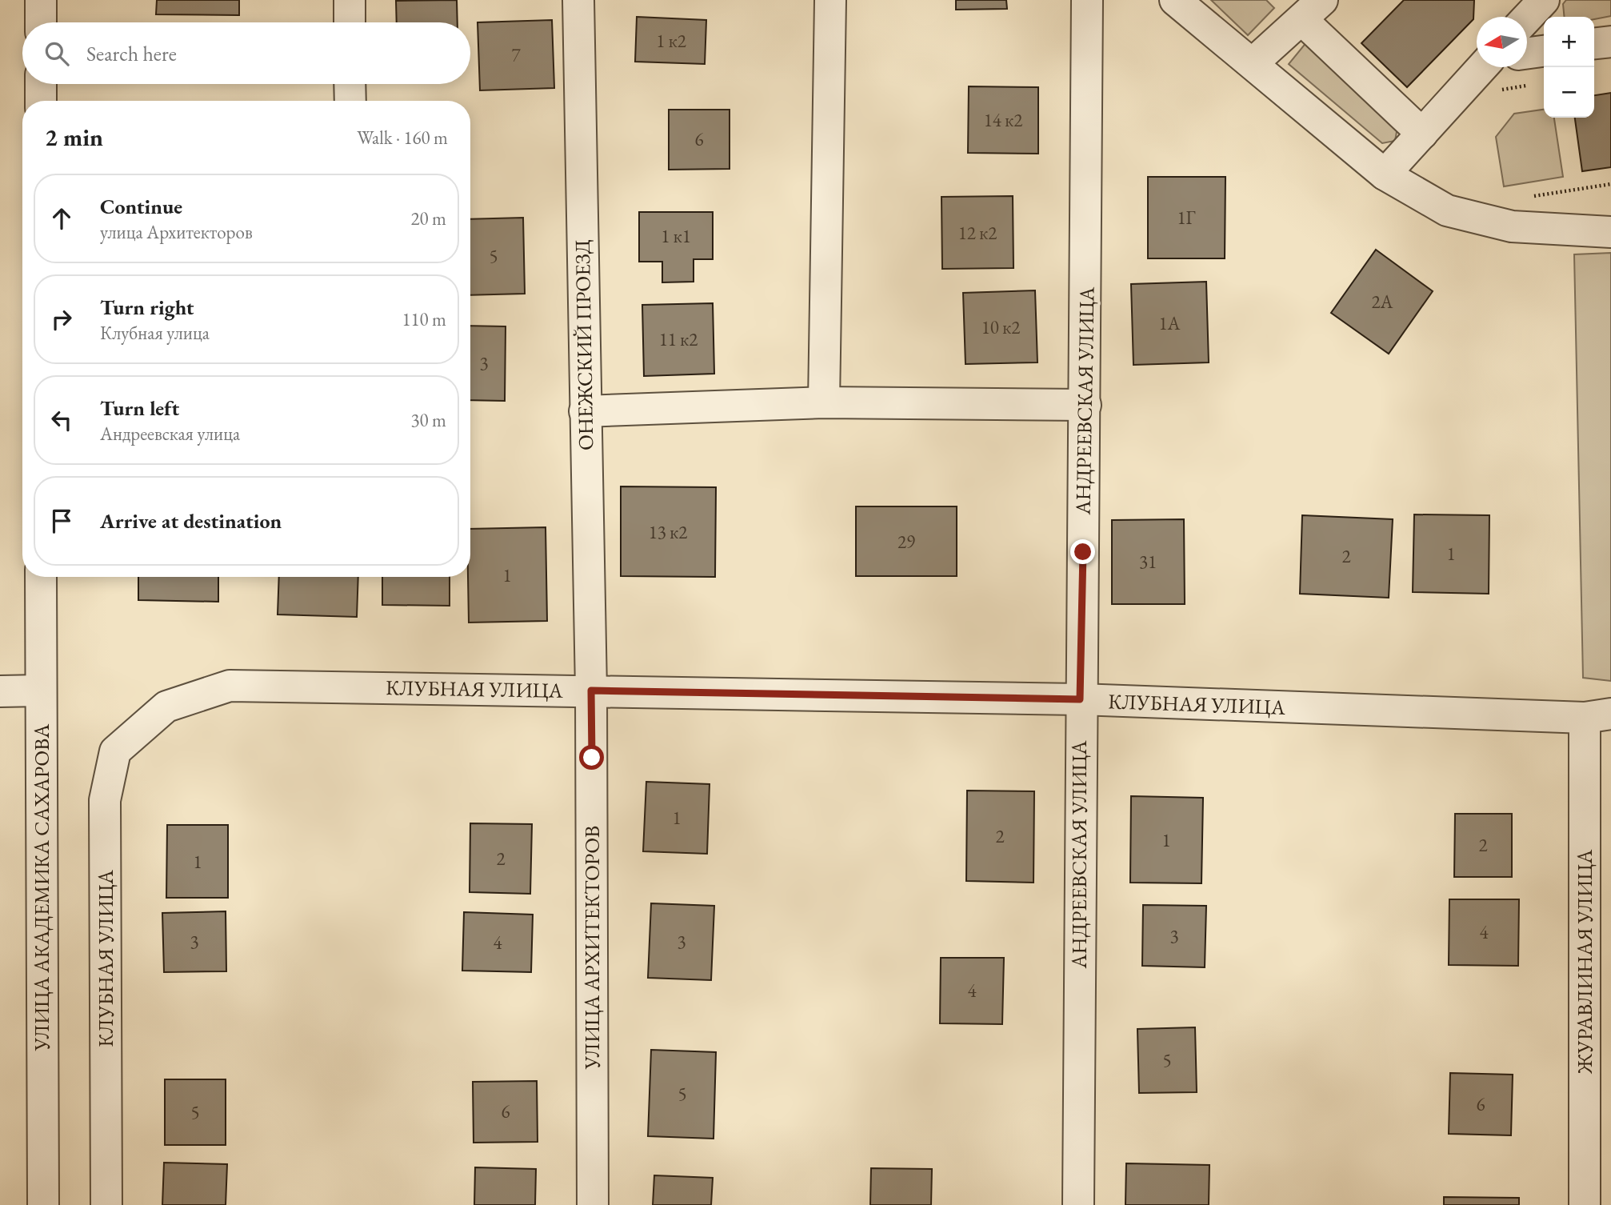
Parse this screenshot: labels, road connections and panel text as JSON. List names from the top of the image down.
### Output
{
  "streets": {
    "street": [
      "ОНЕЖСКИЙ ПРОЕЗД",
      "АНДРЕЕВСКАЯ УЛИЦА",
      "КЛУБНАЯ УЛИЦА",
      "УЛИЦА АКАДЕМИКА САХАРОВА",
      "УЛИЦА АРХИТЕКТОРОВ",
      "ЖУРАВЛИНАЯ УЛИЦА"
    ]
  },
  "crossings": [
    ["ОНЕЖСКИЙ ПРОЕЗД", "КЛУБНАЯ УЛИЦА"],
    ["ОНЕЖСКИЙ ПРОЕЗД", "УЛИЦА АРХИТЕКТОРОВ"],
    ["АНДРЕЕВСКАЯ УЛИЦА", "КЛУБНАЯ УЛИЦА"],
    ["КЛУБНАЯ УЛИЦА", "УЛИЦА АРХИТЕКТОРОВ"],
    ["КЛУБНАЯ УЛИЦА", "ЖУРАВЛИНАЯ УЛИЦА"]
  ],
  "house_numbers": [
    "1 к2",
    "7",
    "14 к2",
    "6",
    "1Г",
    "12 к2",
    "1 к1",
    "5",
    "2А",
    "1А",
    "10 к2",
    "11 к2",
    "3",
    "13 к2",
    "29",
    "1",
    "2",
    "31",
    "1",
    "1",
    "2",
    "1",
    "2",
    "2",
    "1",
    "4",
    "3",
    "3",
    "3",
    "4",
    "4",
    "5",
    "5",
    "6",
    "6",
    "5"
  ],
  "north": "left",
  "page": {
    "map_buttons": ["+", "−"],
    "search": "Search here",
    "heading": ["2 min", "Walk · 160 m"],
    "list": [
      ["Continue", "улица Архитекторов", "20 m"],
      ["Turn right", "Клубная улица", "110 m"],
      ["Turn left", "Андреевская улица", "30 m"],
      "Arrive at destination"
    ]
  }
}
